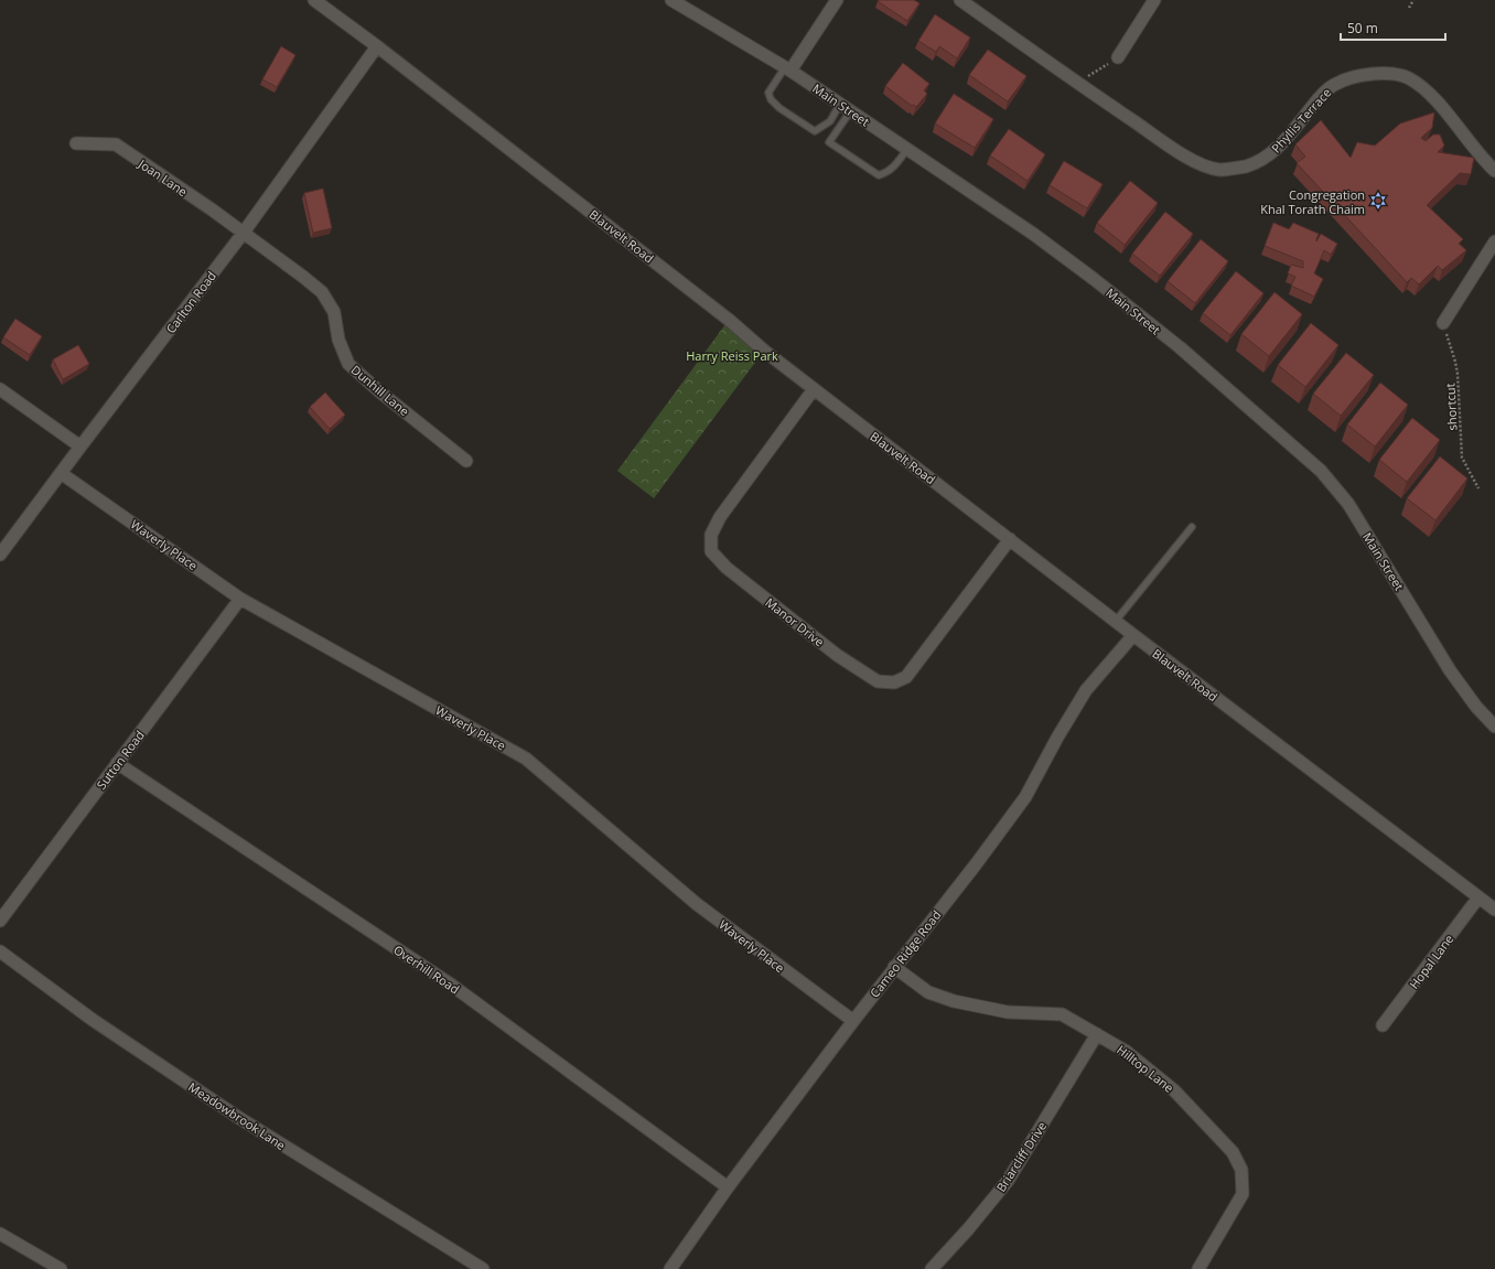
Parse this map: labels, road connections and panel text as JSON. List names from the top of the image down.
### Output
{
  "streets": {
    "street": [
      "Main Street",
      "Phyllis Terrace",
      "Joan Lane",
      "Blauvelt Road",
      "Carlton Road",
      "Dunhill Lane",
      "Waverly Place",
      "Manor Drive",
      "Sutton Road",
      "Cameo Ridge Road",
      "Hopal Lane",
      "Overhill Road",
      "Hilltop Lane",
      "Meadowbrook Lane",
      "Briarcliff Drive"
    ],
    "path": ["shortcut"]
  },
  "crossings": [
    ["Joan Lane", "Carlton Road"],
    ["Joan Lane", "Dunhill Lane"],
    ["Blauvelt Road", "Carlton Road"],
    ["Blauvelt Road", "Manor Drive"],
    ["Blauvelt Road", "Cameo Ridge Road"],
    ["Blauvelt Road", "Hopal Lane"],
    ["Carlton Road", "Dunhill Lane"],
    ["Carlton Road", "Waverly Place"],
    ["Waverly Place", "Sutton Road"],
    ["Waverly Place", "Cameo Ridge Road"],
    ["Sutton Road", "Overhill Road"],
    ["Cameo Ridge Road", "Overhill Road"],
    ["Cameo Ridge Road", "Hilltop Lane"],
    ["Hilltop Lane", "Briarcliff Drive"]
  ],
  "parks": ["Harry Reiss Park"],
  "places": {
    "synagogue": ["Congregation Khal Torath Chaim"]
  },
  "scale_bar": "50 m"
}
